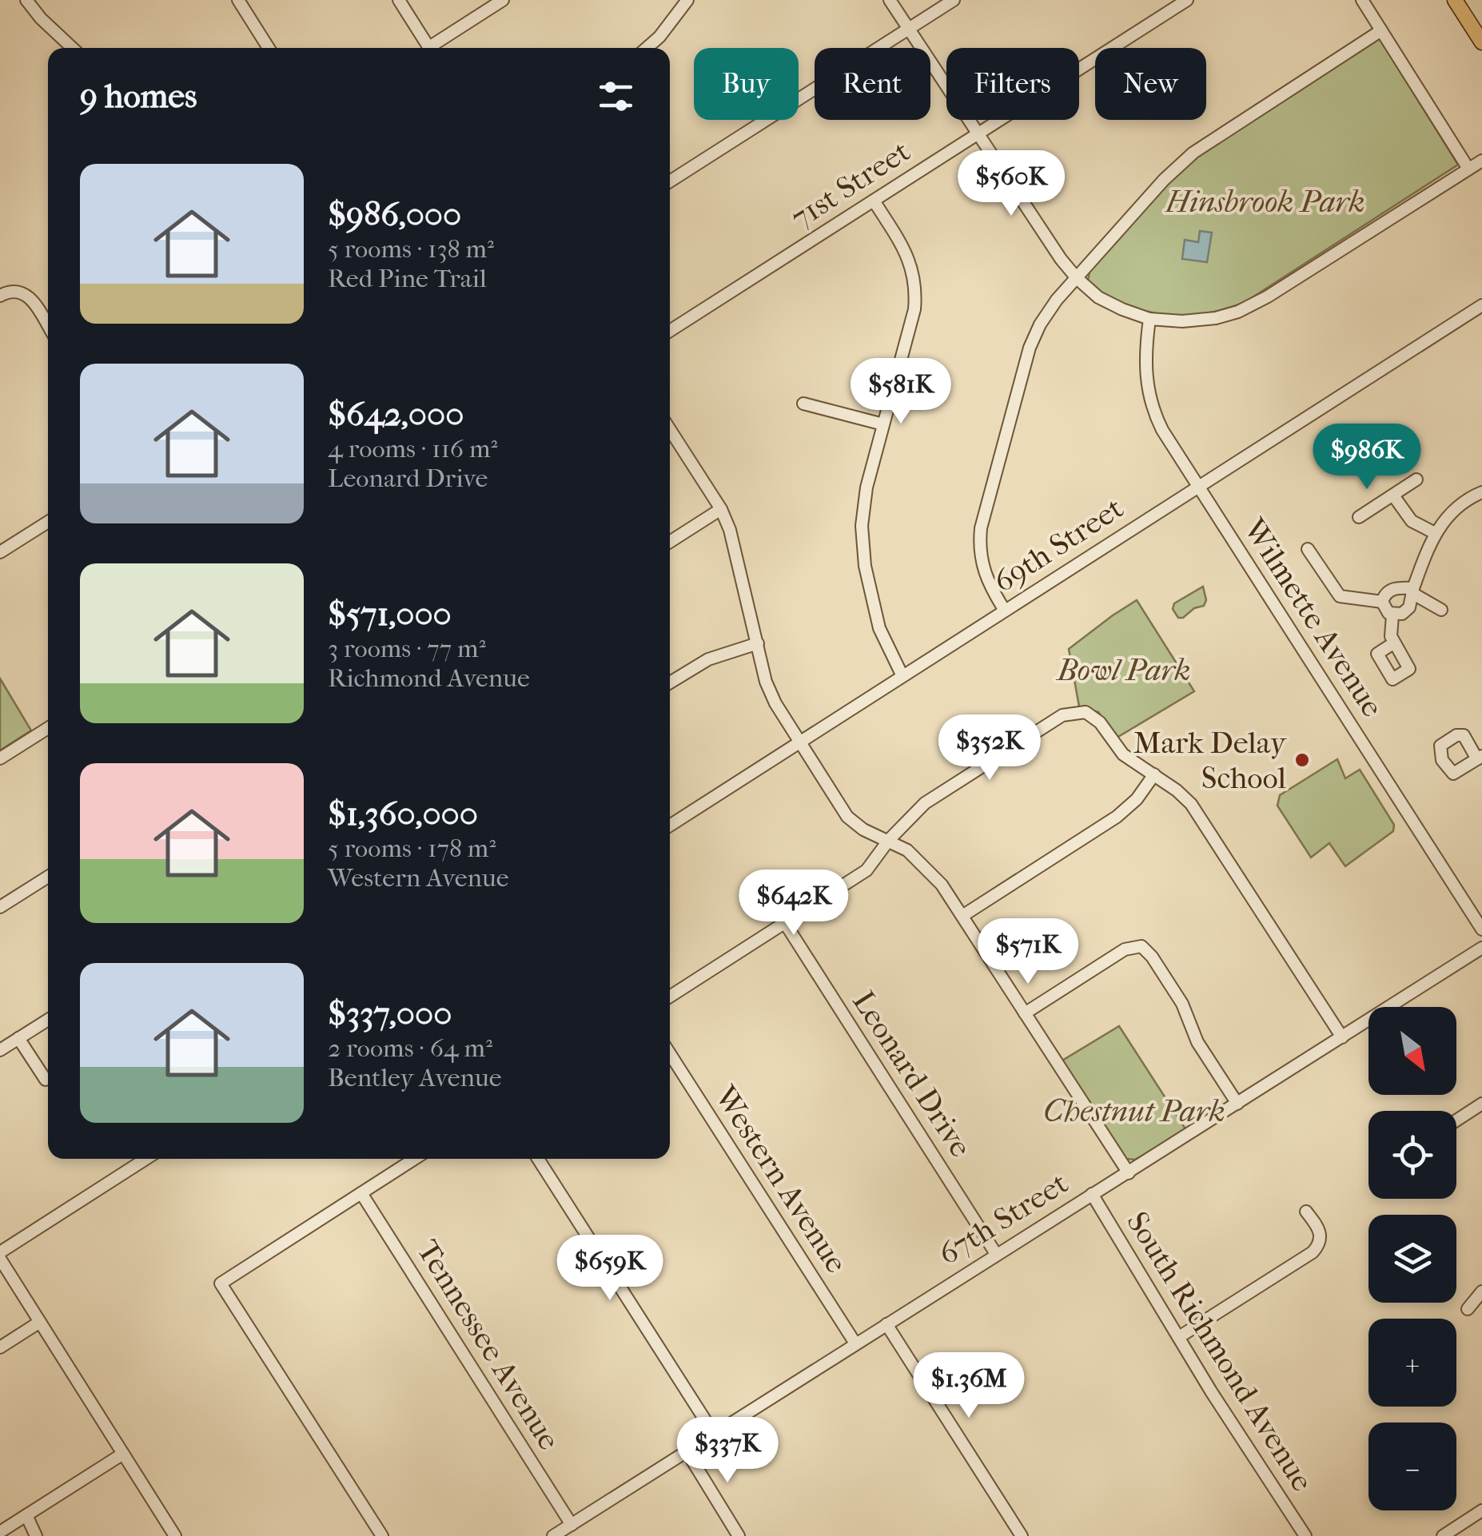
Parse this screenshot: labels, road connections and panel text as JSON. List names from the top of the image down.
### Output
{
  "streets": {
    "street": [
      "71st Street",
      "69th Street",
      "Wilmette Avenue",
      "Leonard Drive",
      "Western Avenue",
      "67th Street",
      "Tennessee Avenue",
      "South Richmond Avenue"
    ]
  },
  "crossings": [
    ["69th Street", "Wilmette Avenue"],
    ["Leonard Drive", "67th Street"],
    ["Western Avenue", "67th Street"],
    ["67th Street", "Tennessee Avenue"],
    ["67th Street", "South Richmond Avenue"]
  ],
  "parks": ["Hinsbrook Park", "Bowl Park", "Chestnut Park"],
  "places": ["Mark Delay School"],
  "north": "bottom right",
  "page": {
    "chip": [
      "Buy",
      "Rent",
      "Filters",
      "New"
    ],
    "heading": "9 homes",
    "list": [
      {
        "name": "$986,000",
        "note": "5 rooms · 138 m² · Red Pine Trail"
      },
      {
        "name": "$642,000",
        "note": "4 rooms · 116 m² · Leonard Drive"
      },
      {
        "name": "$571,000",
        "note": "3 rooms · 77 m² · Richmond Avenue"
      },
      {
        "name": "$1,360,000",
        "note": "5 rooms · 178 m² · Western Avenue"
      },
      {
        "name": "$337,000",
        "note": "2 rooms · 64 m² · Bentley Avenue"
      }
    ],
    "price": [
      "$560K",
      "$581K",
      "$986K",
      "$352K",
      "$642K",
      "$571K",
      "$659K",
      "$1.36M",
      "$337K"
    ],
    "map_buttons": ["+", "−"]
  }
}
